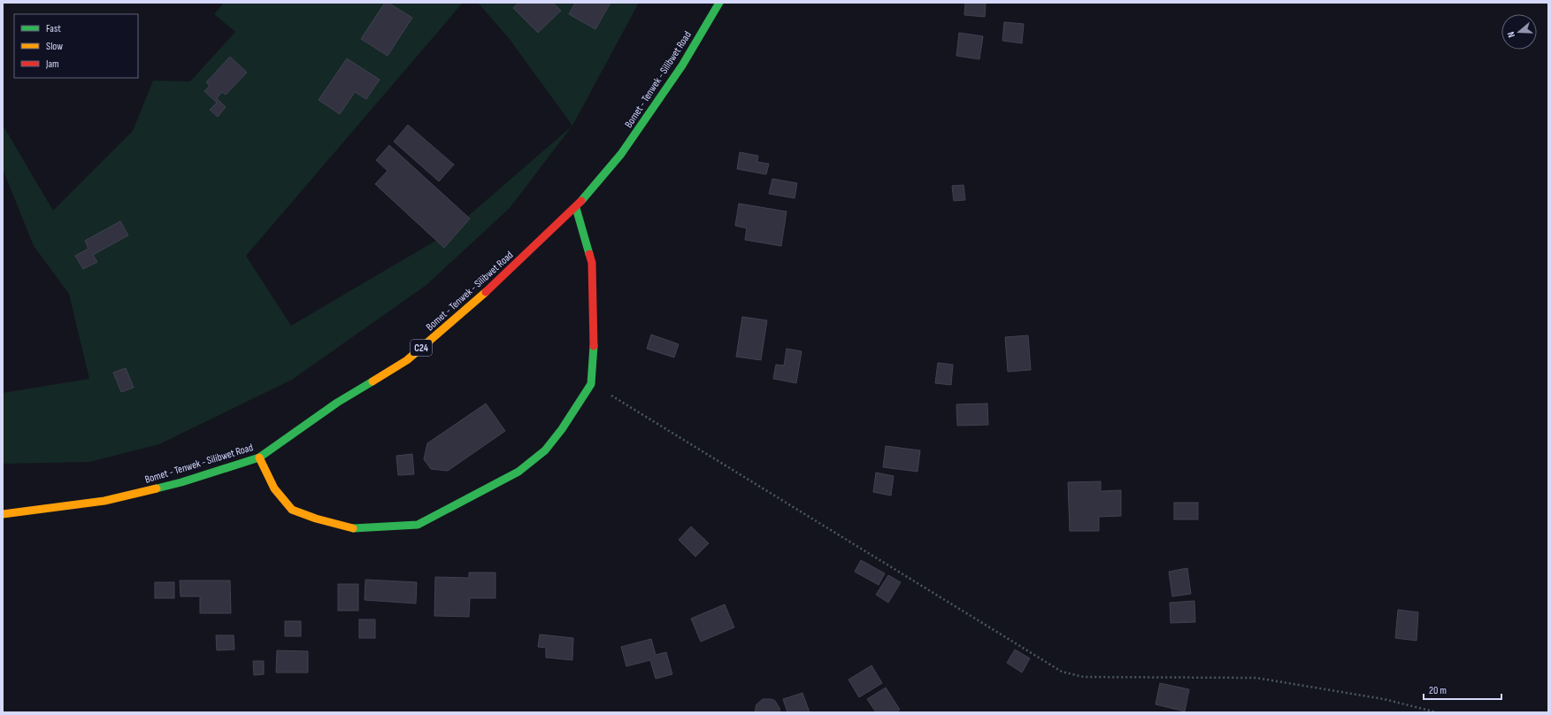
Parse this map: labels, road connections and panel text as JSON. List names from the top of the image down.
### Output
{
  "streets": {
    "main road": ["Bomet - Tenwek - Silibwet Road", "C24"]
  },
  "legend": ["Fast", "Slow", "Jam"],
  "scale_bar": "20 m",
  "north": "left"
}
